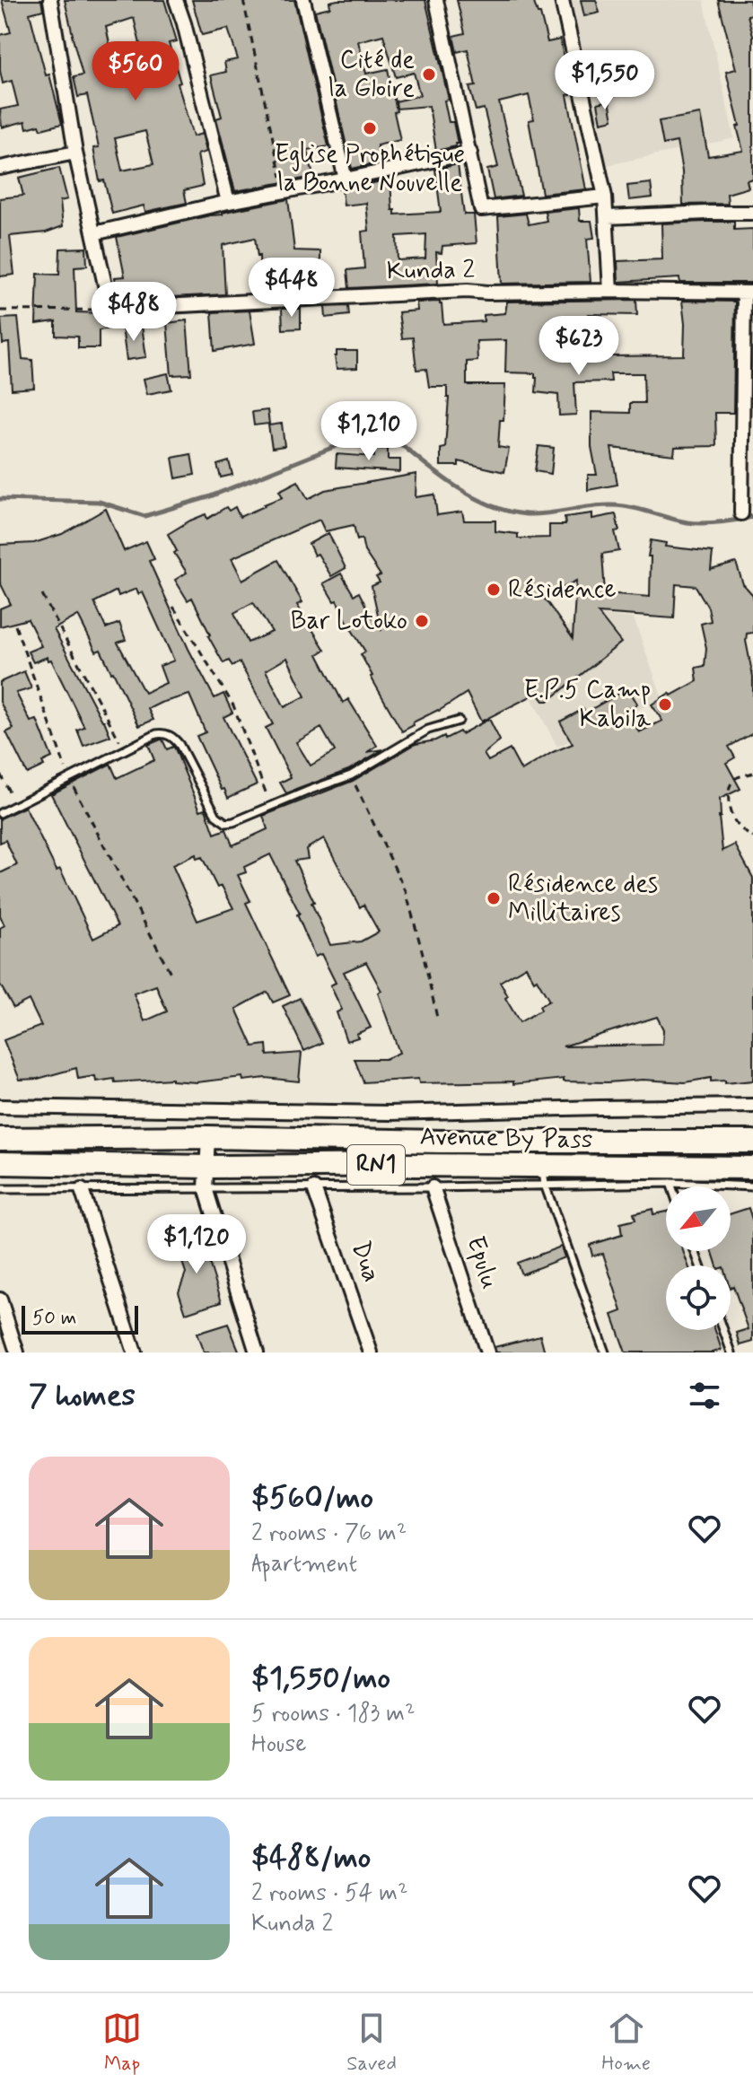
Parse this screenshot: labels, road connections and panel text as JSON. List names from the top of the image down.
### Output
{
  "streets": {
    "highway": ["Avenue By Pass", "RN1"],
    "street": ["Kunda 2", "Dua", "Epulu"]
  },
  "places": [
    "Cité de la Gloire",
    "Eglise Prophétique la Bonne Nouvelle",
    "Résidence",
    "Bar Lotoko",
    "E.P.5 Camp Kabila",
    "Résidence des Millitaires"
  ],
  "scale_bar": "50 m",
  "north": "bottom left",
  "page": {
    "price": [
      "$560",
      "$1,550",
      "$448",
      "$488",
      "$623",
      "$1,210",
      "$1,120"
    ],
    "scale": "50 m",
    "heading": "7 homes",
    "list": [
      {
        "name": "$560/mo",
        "note": "2 rooms · 76 m² · Apartment"
      },
      {
        "name": "$1,550/mo",
        "note": "5 rooms · 183 m² · House"
      },
      {
        "name": "$488/mo",
        "note": "2 rooms · 54 m² · Kunda 2"
      }
    ],
    "tabs": ["Map", "Saved", "Home"]
  }
}
